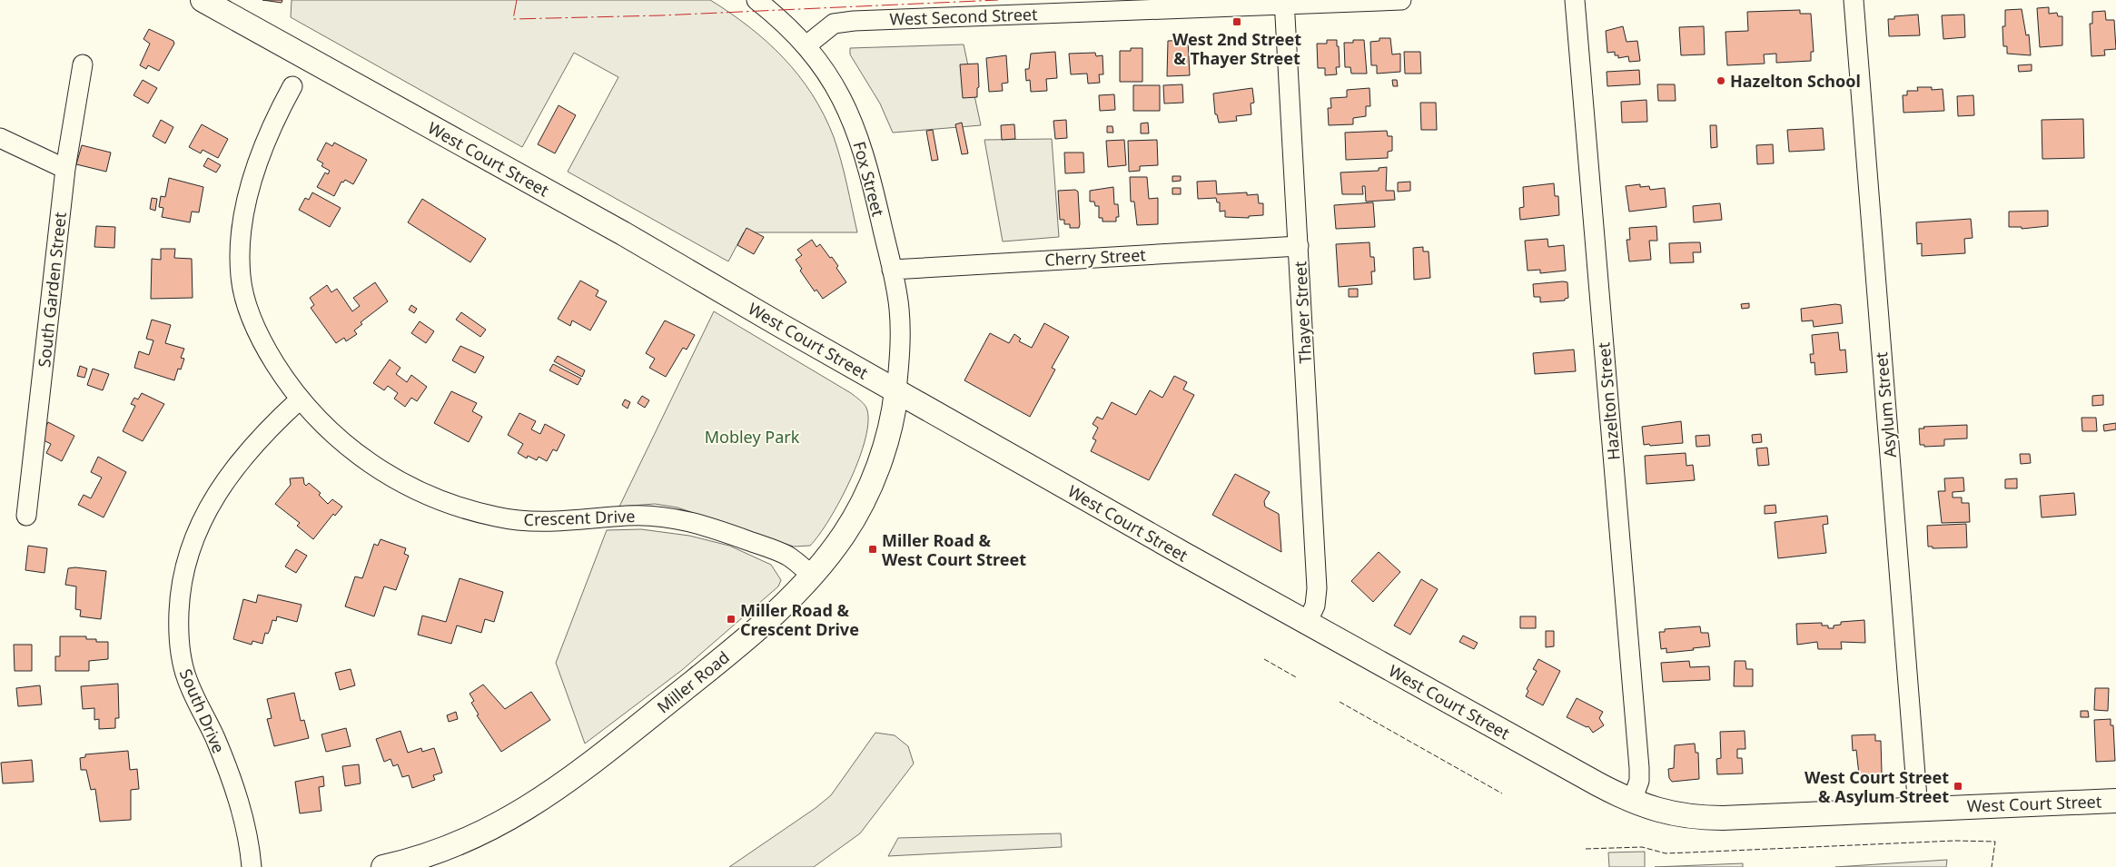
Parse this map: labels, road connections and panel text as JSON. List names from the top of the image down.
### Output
{
  "streets": {
    "main road": ["West Court Street", "Miller Road"],
    "street": [
      "West Second Street",
      "Fox Street",
      "Cherry Street",
      "South Garden Street",
      "Thayer Street",
      "Hazelton Street",
      "Asylum Street",
      "Crescent Drive",
      "South Drive"
    ]
  },
  "crossings": [
    ["West Second Street", "Fox Street"],
    ["West Second Street", "Thayer Street"],
    ["West Court Street", "Fox Street"],
    ["West Court Street", "Thayer Street"],
    ["West Court Street", "Hazelton Street"],
    ["West Court Street", "Asylum Street"],
    ["West Court Street", "Miller Road"],
    ["Fox Street", "Cherry Street"],
    ["Fox Street", "Miller Road"],
    ["Cherry Street", "Thayer Street"],
    ["Crescent Drive", "Miller Road"],
    ["Crescent Drive", "South Drive"]
  ],
  "parks": ["Mobley Park"],
  "places": {
    "transit": [
      "West 2nd Street & Thayer Street",
      "Miller Road & West Court Street",
      "Miller Road & Crescent Drive",
      "West Court Street & Asylum Street"
    ],
    "other": ["Hazelton School"]
  }
}
